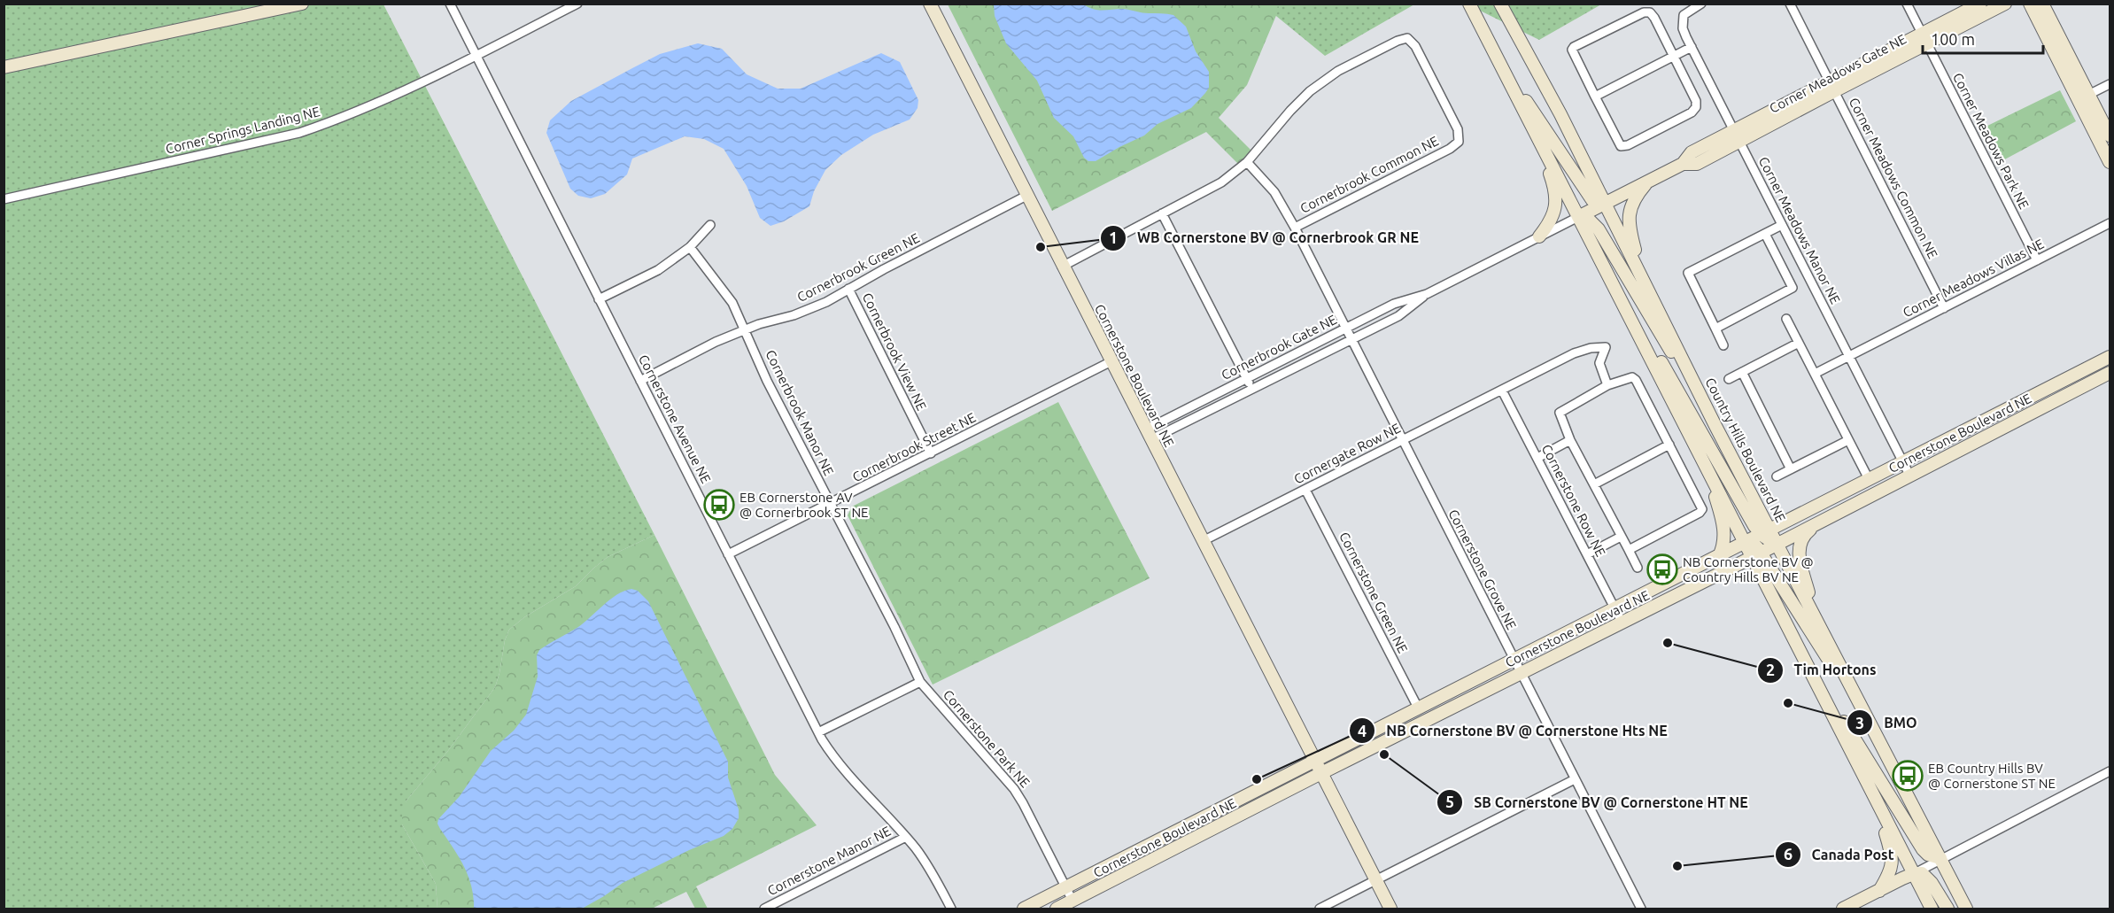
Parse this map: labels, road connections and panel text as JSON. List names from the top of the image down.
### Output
{
  "streets": {
    "street": [
      "Corner Meadows Gate NE",
      "Corner Springs Landing NE",
      "Corner Meadows Park NE",
      "Cornerbrook Common NE",
      "Corner Meadows Common NE",
      "Corner Meadows Manor NE",
      "Cornerbrook Green NE",
      "Corner Meadows Villas NE",
      "Cornerbrook Gate NE",
      "Cornerbrook View NE",
      "Cornerstone Boulevard NE",
      "Cornerbrook Manor NE",
      "Cornerstone Avenue NE",
      "Cornerbrook Street NE",
      "Country Hills Boulevard NE",
      "Cornergate Row NE",
      "Cornerstone Row NE",
      "Cornerstone Grove NE",
      "Cornerstone Green NE",
      "Cornerstone Park NE",
      "Cornerstone Manor NE"
    ]
  },
  "crossings": [
    ["Corner Meadows Gate NE", "Corner Meadows Park NE"],
    ["Corner Meadows Gate NE", "Corner Meadows Common NE"],
    ["Corner Meadows Gate NE", "Corner Meadows Manor NE"],
    ["Corner Meadows Gate NE", "Cornerbrook Gate NE"],
    ["Corner Meadows Gate NE", "Country Hills Boulevard NE"],
    ["Corner Springs Landing NE", "Cornerstone Avenue NE"],
    ["Corner Meadows Park NE", "Corner Meadows Villas NE"],
    ["Cornerbrook Common NE", "Cornerstone Boulevard NE"],
    ["Cornerbrook Common NE", "Cornerstone Grove NE"],
    ["Corner Meadows Common NE", "Corner Meadows Villas NE"],
    ["Corner Meadows Manor NE", "Corner Meadows Villas NE"],
    ["Corner Meadows Manor NE", "Cornerstone Boulevard NE"],
    ["Cornerbrook Green NE", "Cornerbrook View NE"],
    ["Cornerbrook Green NE", "Cornerstone Boulevard NE"],
    ["Cornerbrook Green NE", "Cornerbrook Manor NE"],
    ["Cornerbrook Green NE", "Cornerstone Avenue NE"],
    ["Cornerbrook Gate NE", "Cornerstone Boulevard NE"],
    ["Cornerbrook Gate NE", "Cornerstone Grove NE"],
    ["Cornerbrook View NE", "Cornerbrook Street NE"],
    ["Cornerstone Boulevard NE", "Cornerbrook Street NE"],
    ["Cornerstone Boulevard NE", "Country Hills Boulevard NE"],
    ["Cornerstone Boulevard NE", "Cornergate Row NE"],
    ["Cornerstone Boulevard NE", "Cornerstone Row NE"],
    ["Cornerstone Boulevard NE", "Cornerstone Grove NE"],
    ["Cornerstone Boulevard NE", "Cornerstone Green NE"],
    ["Cornerstone Boulevard NE", "Cornerstone Park NE"],
    ["Cornerbrook Manor NE", "Cornerbrook Street NE"],
    ["Cornerbrook Manor NE", "Cornerstone Park NE"],
    ["Cornerstone Avenue NE", "Cornerbrook Street NE"],
    ["Cornerstone Avenue NE", "Cornerstone Manor NE"],
    ["Cornergate Row NE", "Cornerstone Row NE"],
    ["Cornergate Row NE", "Cornerstone Grove NE"],
    ["Cornergate Row NE", "Cornerstone Green NE"]
  ],
  "places": {
    "other": [
      "WB Cornerstone BV @ Cornerbrook GR NE",
      "Tim Hortons",
      "BMO",
      "SB Cornerstone BV @ Cornerstone HT NE",
      "NB Cornerstone BV @ Cornerstone Hts NE",
      "Canada Post"
    ],
    "bus stop": ["EB Cornerstone AV @ Cornerbrook ST NE", "NB Cornerstone BV @ Country Hills BV NE", "EB Country Hills BV @ Cornerstone ST NE"]
  },
  "scale_bar": "100 m"
}
